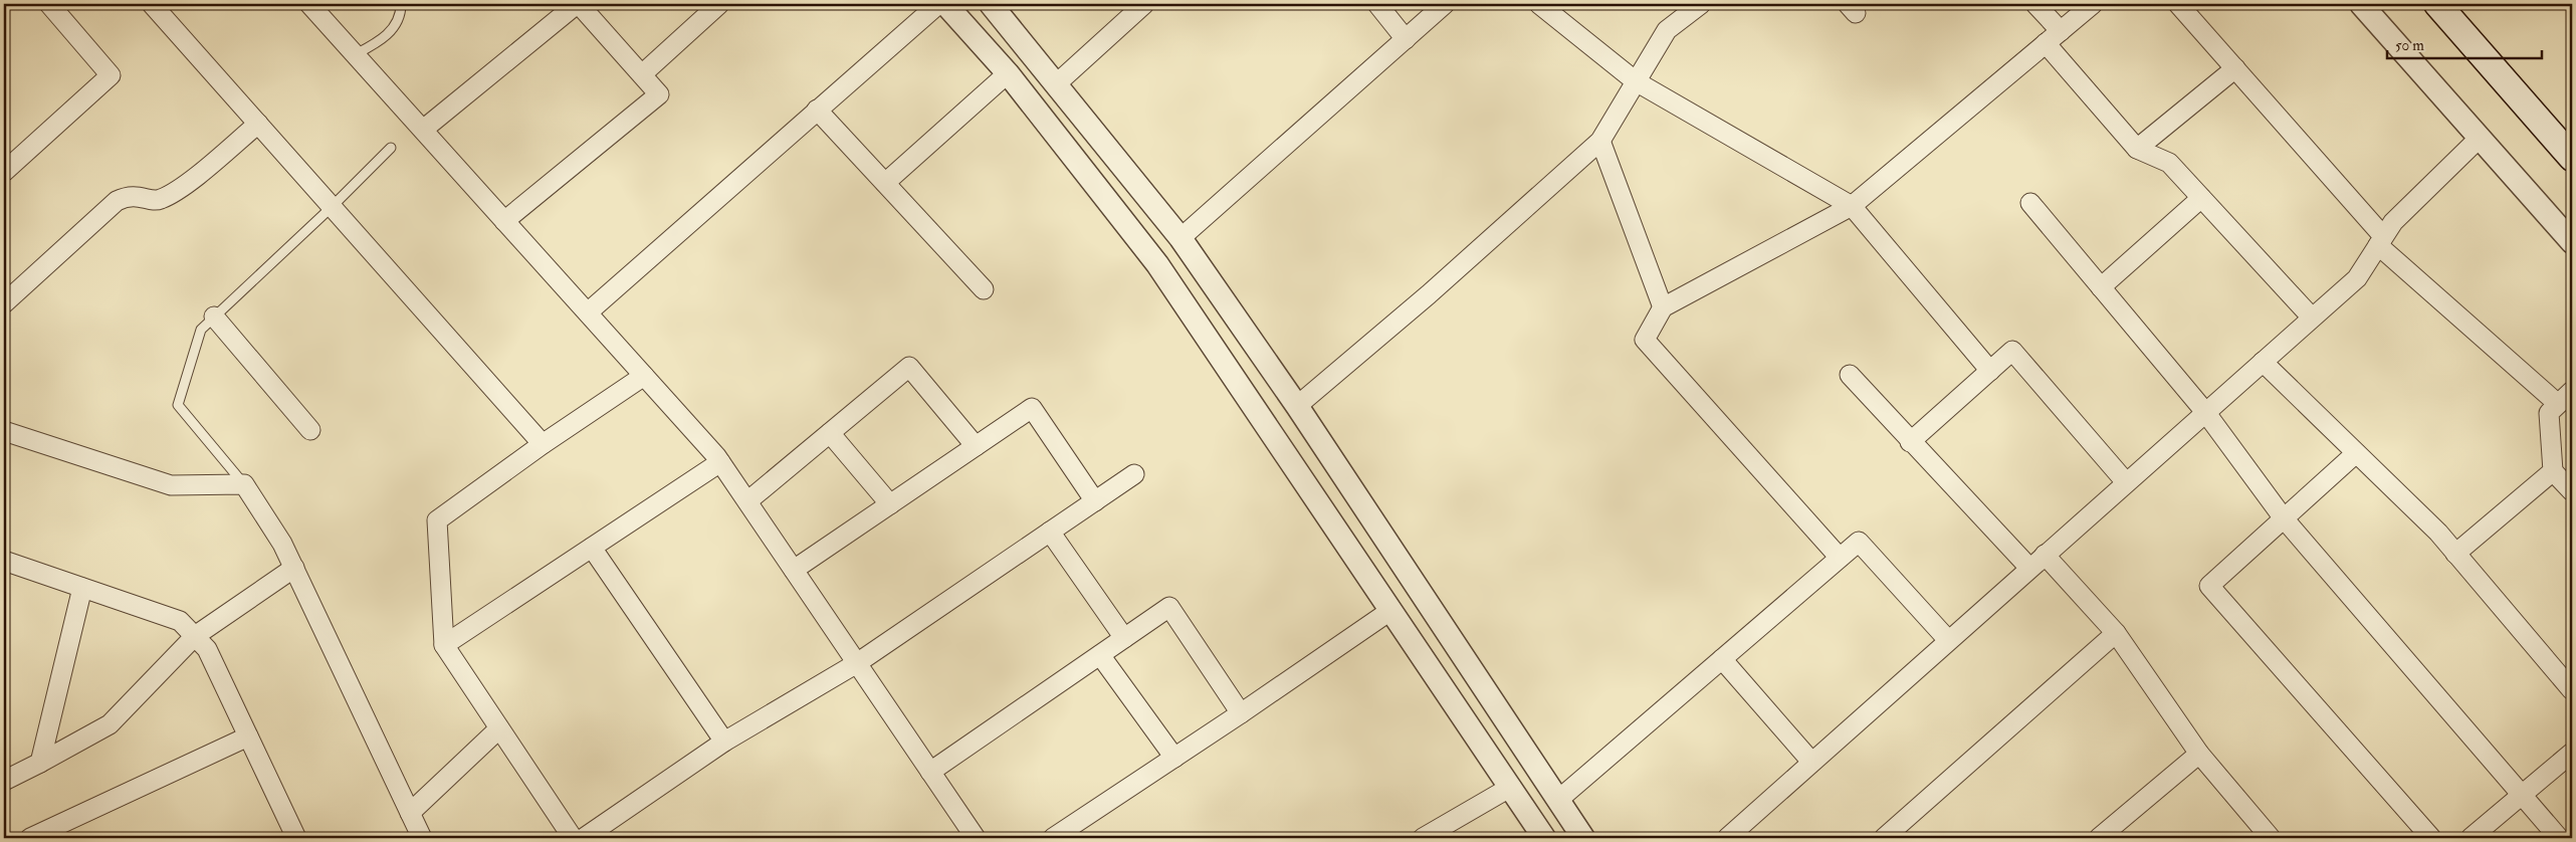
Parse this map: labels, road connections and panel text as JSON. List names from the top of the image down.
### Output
{
  "scale_bar": "50 m"
}
